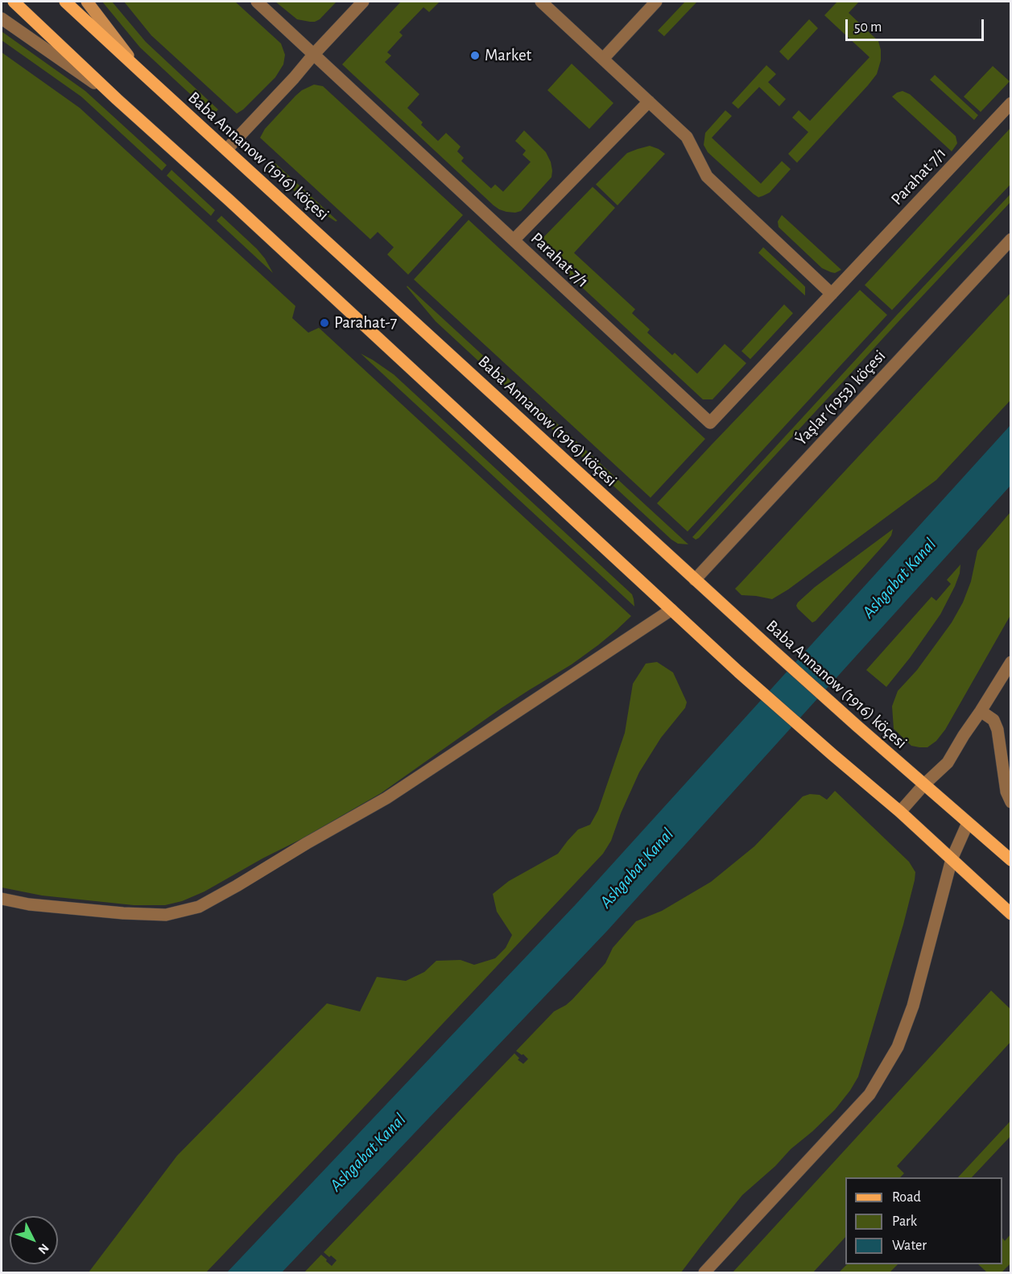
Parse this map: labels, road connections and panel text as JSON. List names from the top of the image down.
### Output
{
  "streets": {
    "main road": ["Baba Annanow (1916) köçesi"],
    "street": ["Parahat 7/1", "Ýaşlar (1953) köçesi"]
  },
  "crossings": [
    ["Baba Annanow (1916) köçesi", "Ýaşlar (1953) köçesi"]
  ],
  "water": ["Ashgabat Kanal"],
  "places": ["Market", "Parahat-7"],
  "legend": ["Road", "Park", "Water"],
  "scale_bar": "50 m",
  "north": "bottom right"
}
